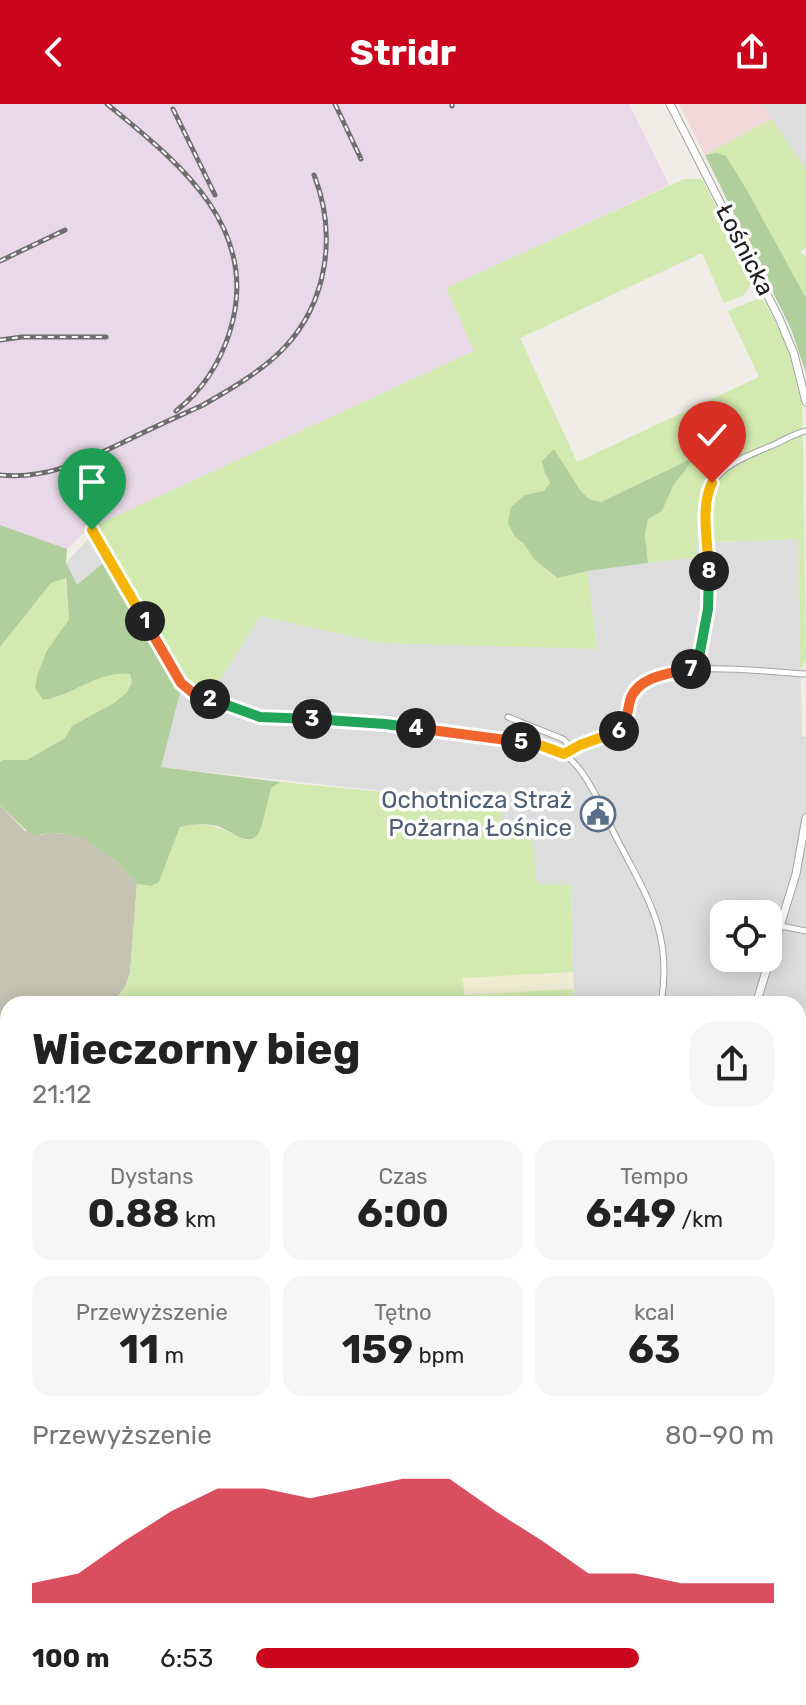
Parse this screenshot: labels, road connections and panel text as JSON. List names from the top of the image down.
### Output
{
  "streets": {
    "street": ["Łośnicka"]
  },
  "places": {
    "public building": ["Ochotnicza Straż Pożarna Łośnice"]
  },
  "page": {
    "header": "Stridr",
    "pins": [
      "8",
      "1",
      "7",
      "2",
      "3",
      "4",
      "6",
      "5"
    ],
    "heading": ["Wieczorny bieg", "21:12"],
    "stats": [
      ["Dystans", "0.88 km"],
      ["Czas", "6:00"],
      ["Tempo", "6:49 /km"],
      ["Przewyższenie", "11 m"],
      ["Tętno", "159 bpm"],
      ["kcal", "63"]
    ],
    "chart": ["Przewyższenie", "80–90 m"],
    "list": [
      {
        "name": "100 m",
        "note": "6:53"
      }
    ]
  }
}
